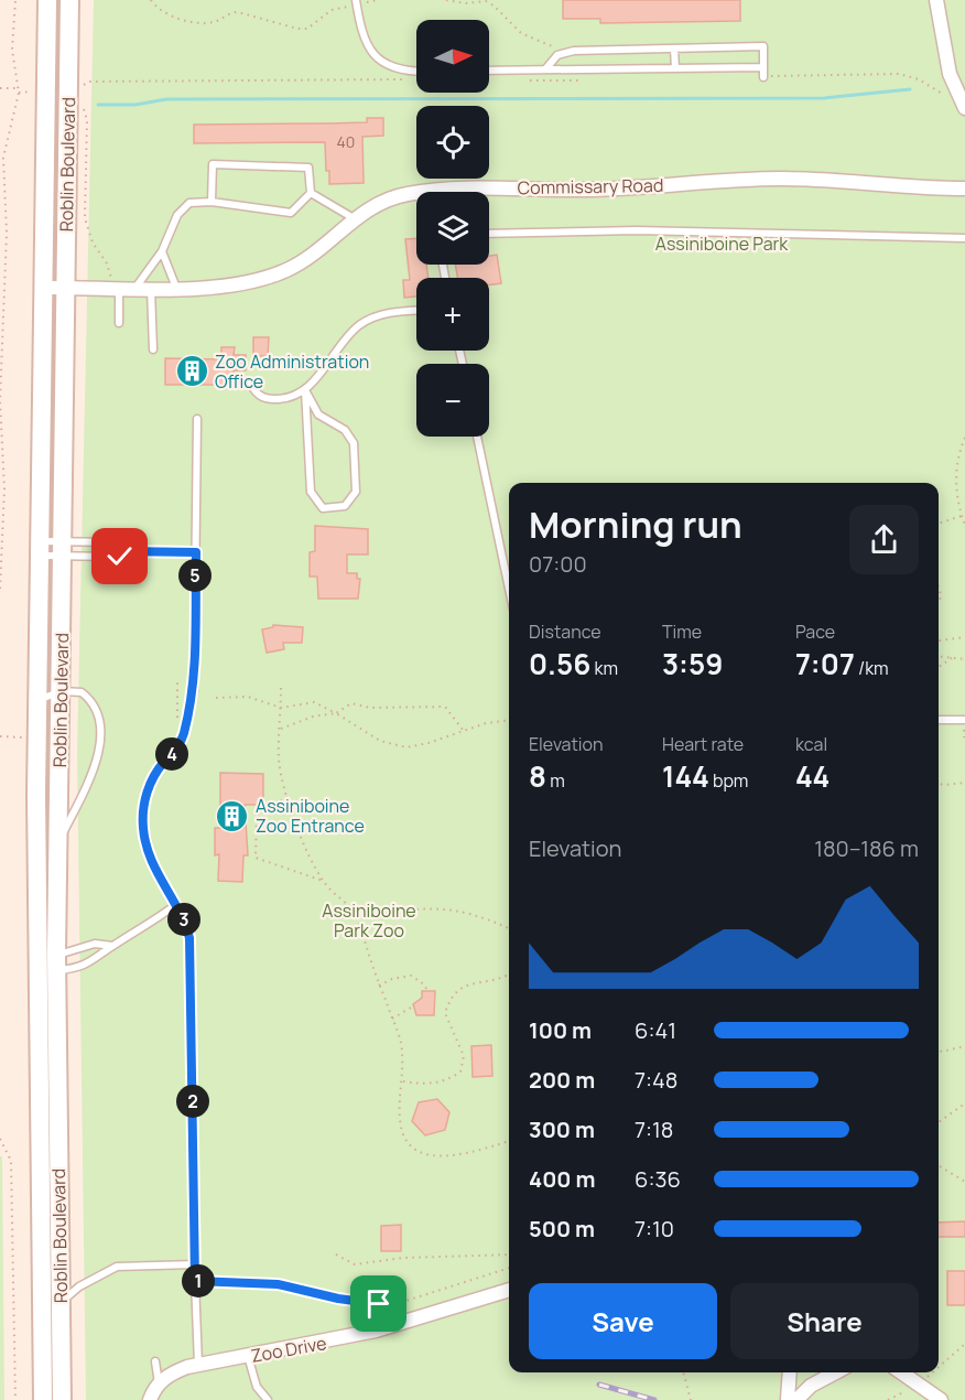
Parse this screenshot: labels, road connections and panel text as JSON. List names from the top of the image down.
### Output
{
  "streets": {
    "main road": ["Roblin Boulevard"],
    "street": ["Commissary Road", "Zoo Drive"]
  },
  "crossings": [
    ["Roblin Boulevard", "Commissary Road"]
  ],
  "parks": ["Assiniboine Park", "Assiniboine Park Zoo"],
  "places": {
    "building": ["Zoo Administration Office", "Assiniboine Zoo Entrance"]
  },
  "house_numbers": ["40"],
  "north": "right",
  "page": {
    "map_buttons": ["+", "−"],
    "heading": ["Morning run", "07:00"],
    "pins": [
      "5",
      "4",
      "3",
      "2",
      "1"
    ],
    "stats": [
      ["Distance", "0.56 km"],
      ["Time", "3:59"],
      ["Pace", "7:07 /km"],
      ["Elevation", "8 m"],
      ["Heart rate", "144 bpm"],
      ["kcal", "44"]
    ],
    "chart": ["Elevation", "180–186 m"],
    "list": [
      {
        "name": "100 m",
        "note": "6:41"
      },
      {
        "name": "200 m",
        "note": "7:48"
      },
      {
        "name": "300 m",
        "note": "7:18"
      },
      {
        "name": "400 m",
        "note": "6:36"
      },
      {
        "name": "500 m",
        "note": "7:10"
      }
    ],
    "buttons": ["Save", "Share"]
  }
}
